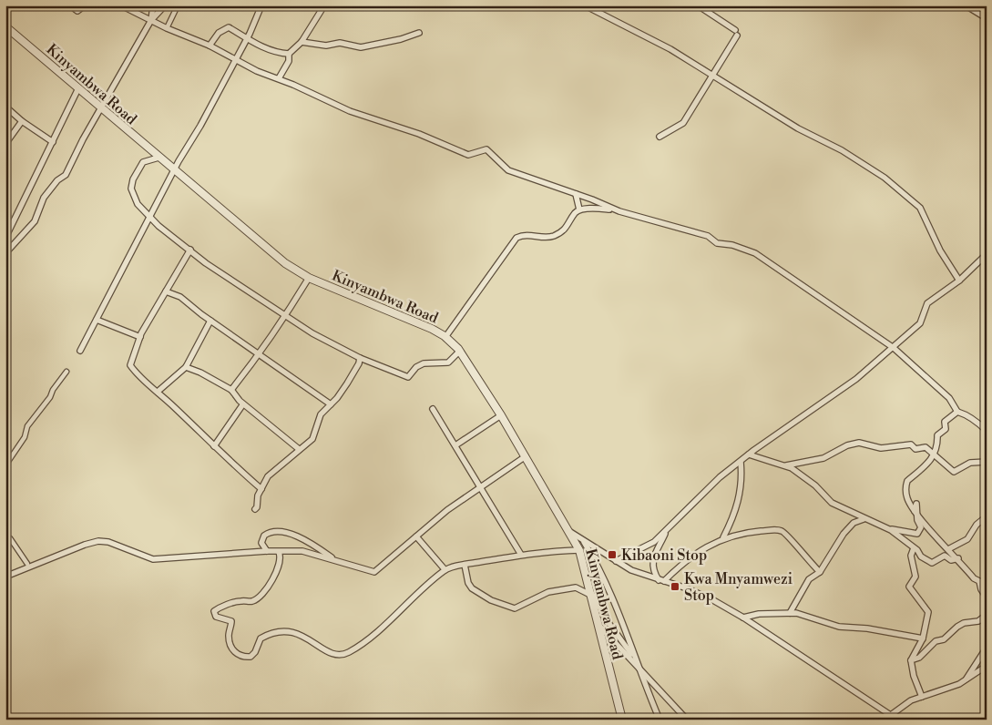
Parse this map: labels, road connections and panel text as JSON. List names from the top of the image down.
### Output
{
  "streets": {
    "street": ["Kinyambwa Road"]
  },
  "places": {
    "transit": ["Kibaoni Stop", "Kwa Mnyamwezi Stop"]
  }
}
